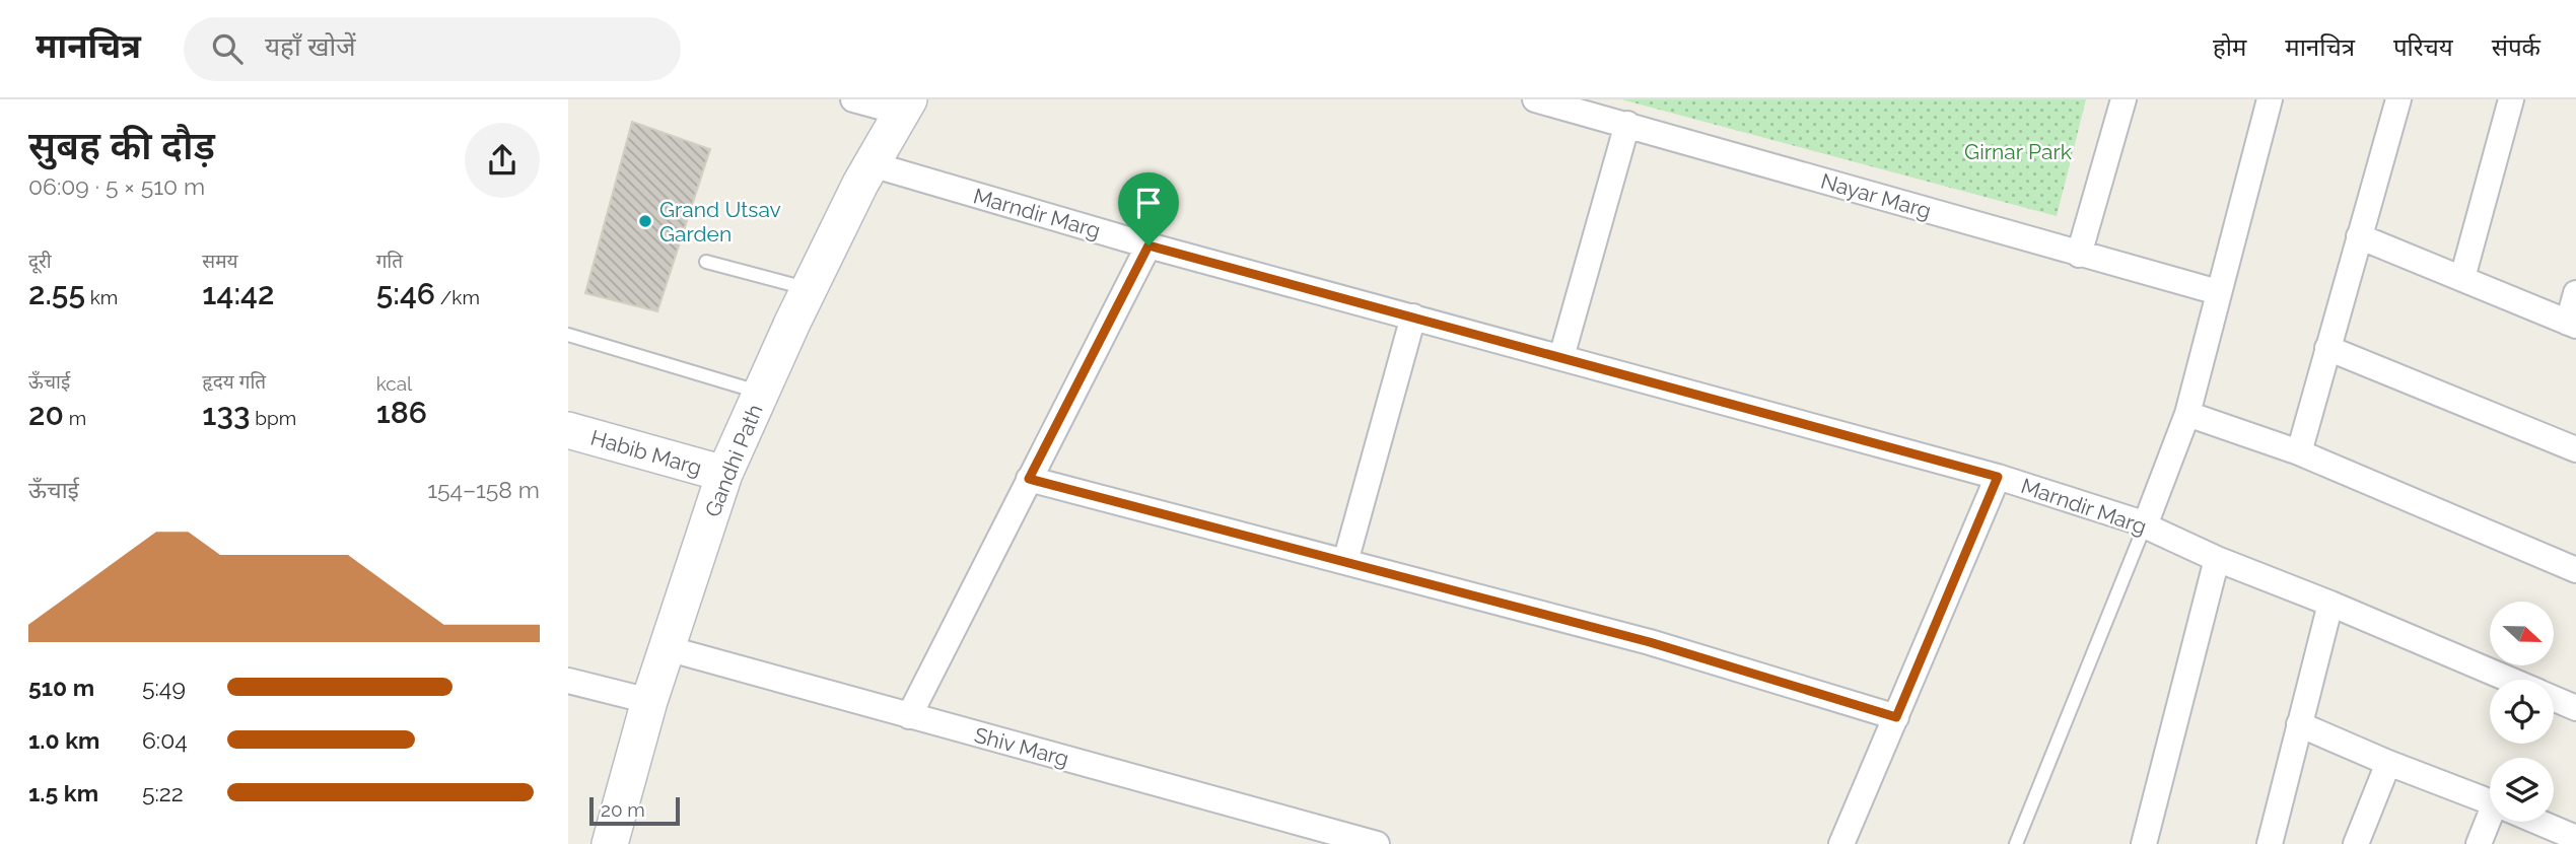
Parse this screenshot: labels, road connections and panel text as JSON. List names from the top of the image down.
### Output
{
  "streets": {
    "street": [
      "Nayar Marg",
      "Marndir Marg",
      "Habib Marg",
      "Gandhi Path",
      "Shiv Marg"
    ]
  },
  "crossings": [
    ["Marndir Marg", "Gandhi Path"],
    ["Habib Marg", "Gandhi Path"],
    ["Gandhi Path", "Shiv Marg"]
  ],
  "parks": ["Girnar Park"],
  "places": ["Grand Utsav Garden"],
  "scale_bar": "20 m",
  "north": "right",
  "page": {
    "header": "मानचित्र",
    "search": "यहाँ खोजें",
    "nav": [
      "होम",
      "मानचित्र",
      "परिचय",
      "संपर्क"
    ],
    "heading": ["सुबह की दौड़", "06:09 · 5 × 510 m"],
    "stats": [
      ["दूरी", "2.55 km"],
      ["समय", "14:42"],
      ["गति", "5:46 /km"],
      ["ऊँचाई", "20 m"],
      ["हृदय गति", "133 bpm"],
      ["kcal", "186"]
    ],
    "chart": ["ऊँचाई", "154–158 m"],
    "list": [
      {
        "name": "510 m",
        "note": "5:49"
      },
      {
        "name": "1.0 km",
        "note": "6:04"
      },
      {
        "name": "1.5 km",
        "note": "5:22"
      }
    ],
    "scale": "20 m"
  }
}
